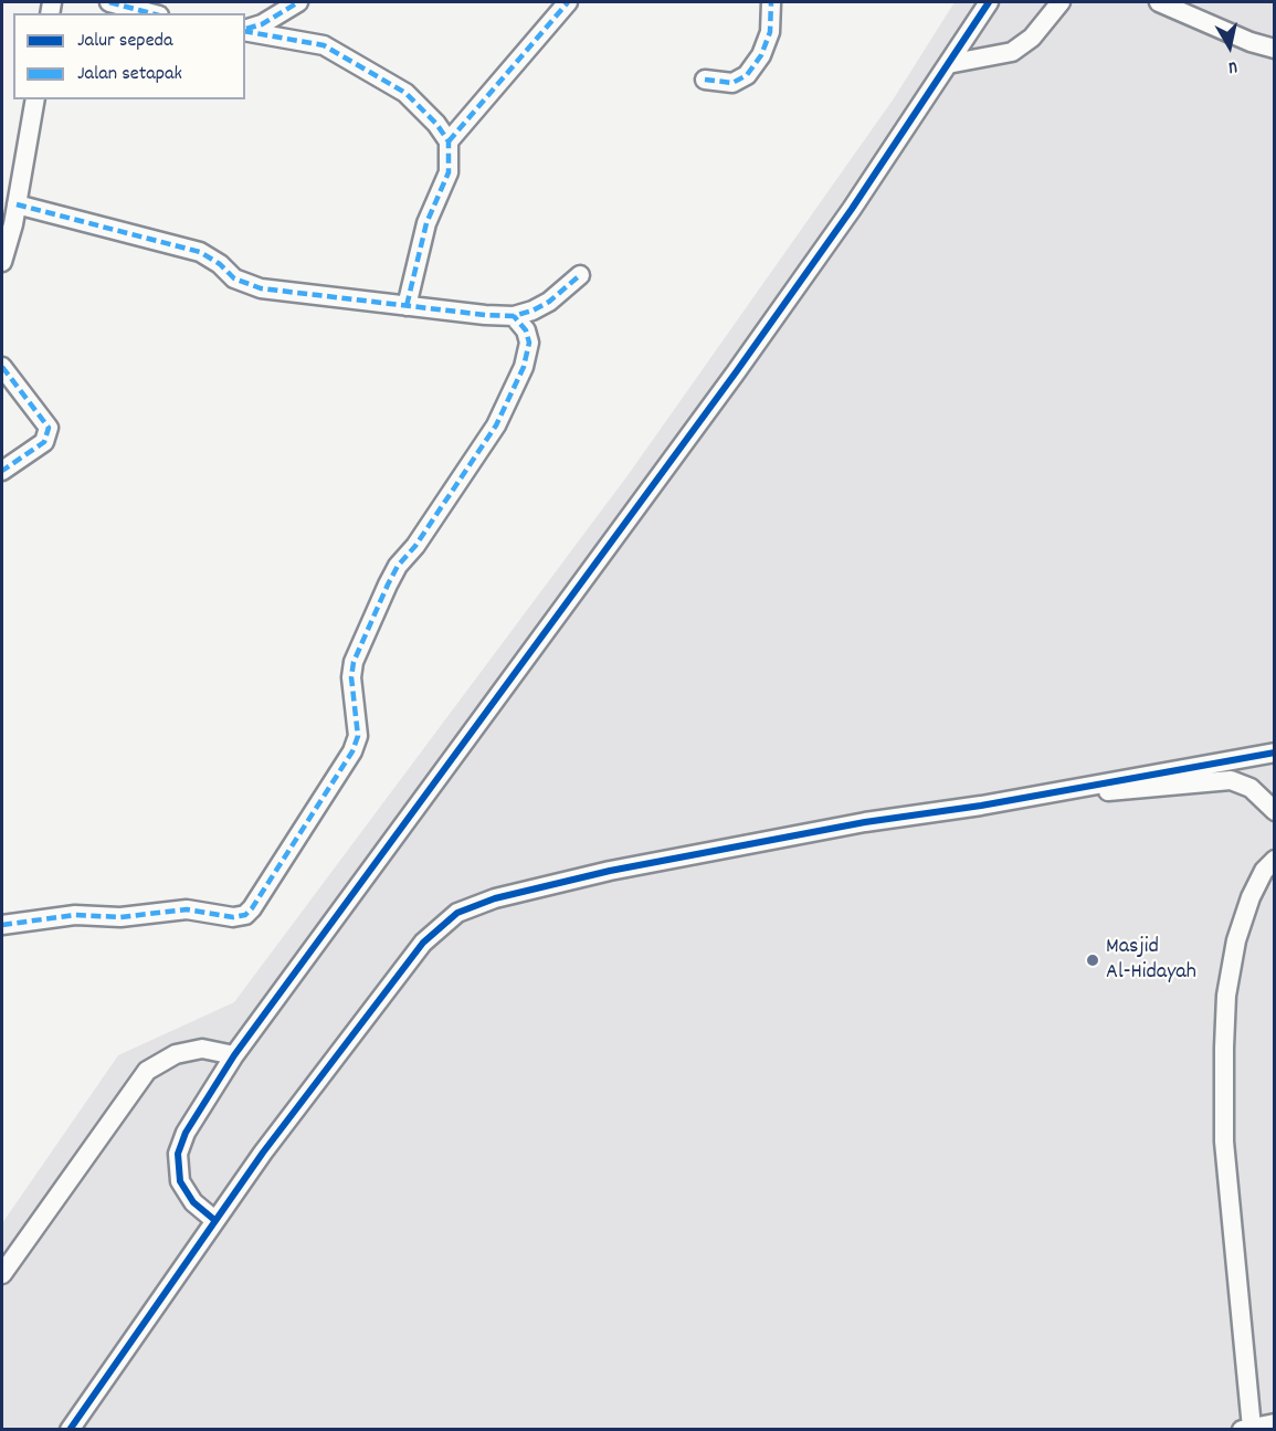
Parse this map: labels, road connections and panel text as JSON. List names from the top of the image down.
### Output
{
  "places": ["Masjid Al-Hidayah"],
  "legend": ["Jalur sepeda", "Jalan setapak"],
  "north": "bottom"
}
